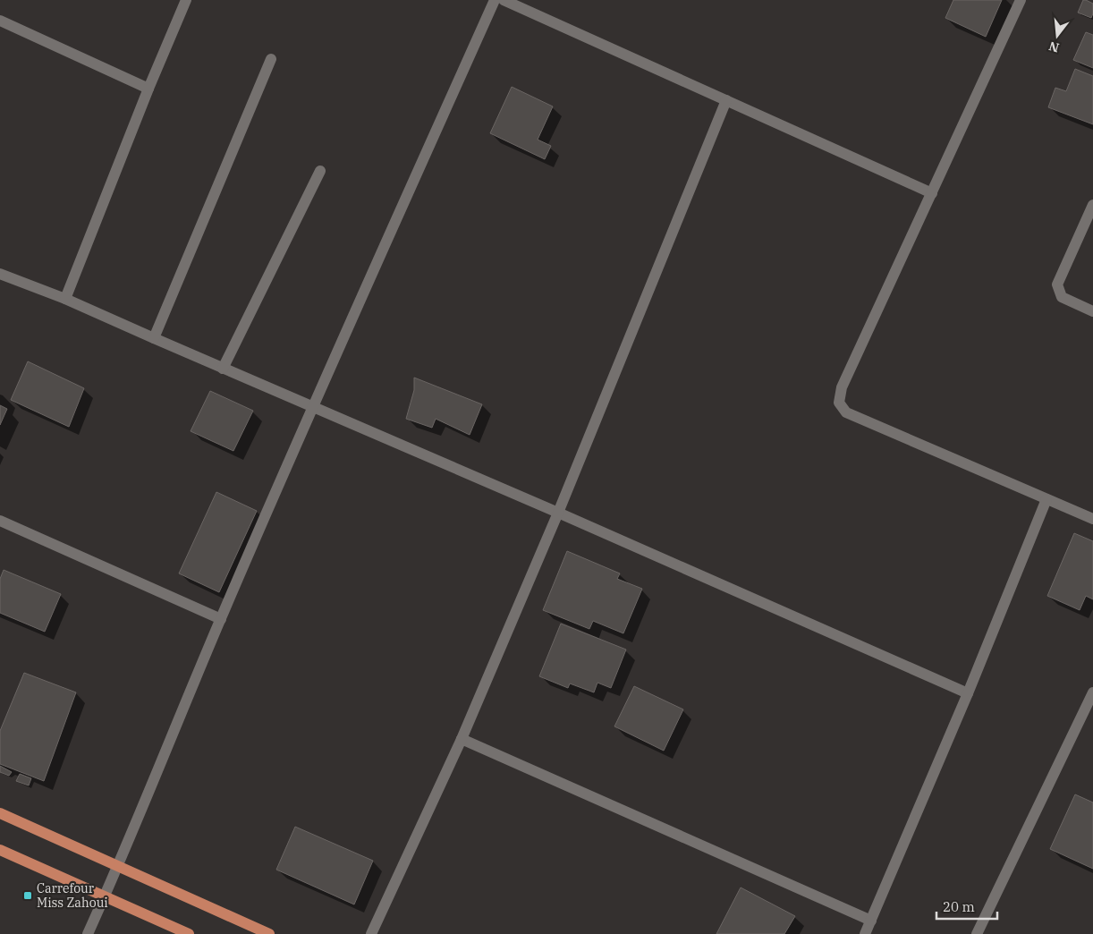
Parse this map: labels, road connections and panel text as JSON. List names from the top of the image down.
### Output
{
  "places": {
    "transit": ["Carrefour Miss Zahoui"]
  },
  "scale_bar": "20 m",
  "north": "bottom"
}
